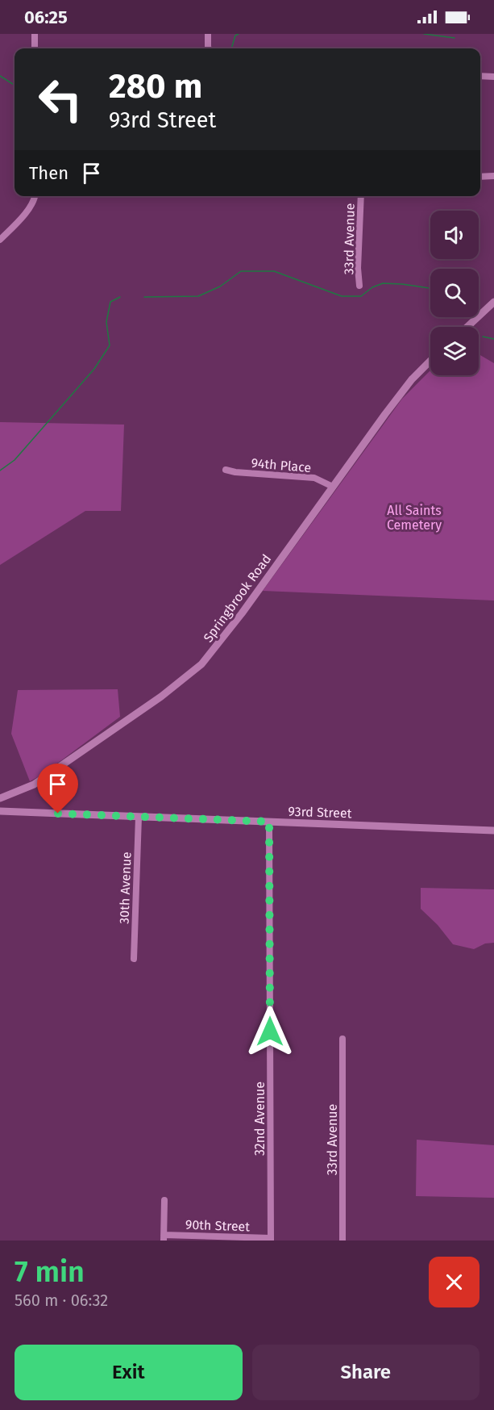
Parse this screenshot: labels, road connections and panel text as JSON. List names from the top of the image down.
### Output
{
  "streets": {
    "street": [
      "33rd Avenue",
      "94th Place",
      "Springbrook Road",
      "93rd Street",
      "30th Avenue",
      "32nd Avenue",
      "90th Street"
    ]
  },
  "crossings": [
    ["94th Place", "Springbrook Road"],
    ["93rd Street", "30th Avenue"],
    ["93rd Street", "32nd Avenue"],
    ["32nd Avenue", "90th Street"]
  ],
  "parks": ["All Saints Cemetery"],
  "page": {
    "status": "06:25",
    "turn": ["280 m", "93rd Street"],
    "then": "Then",
    "heading": ["7 min", "560 m · 06:32"],
    "buttons": ["Exit", "Share"]
  }
}
